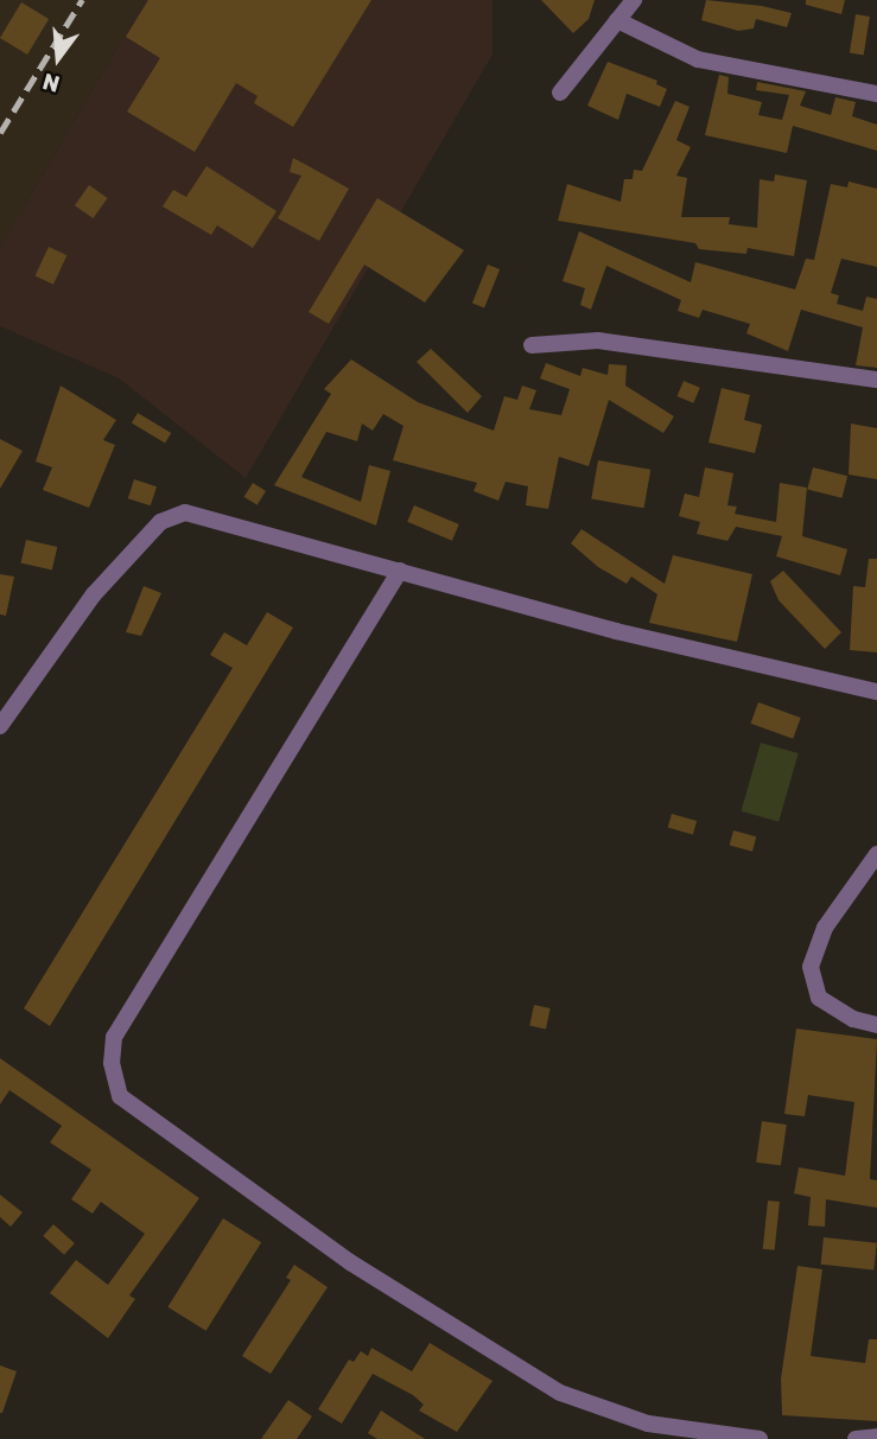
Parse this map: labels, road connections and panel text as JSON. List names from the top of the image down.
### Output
{
  "north": "bottom"
}
